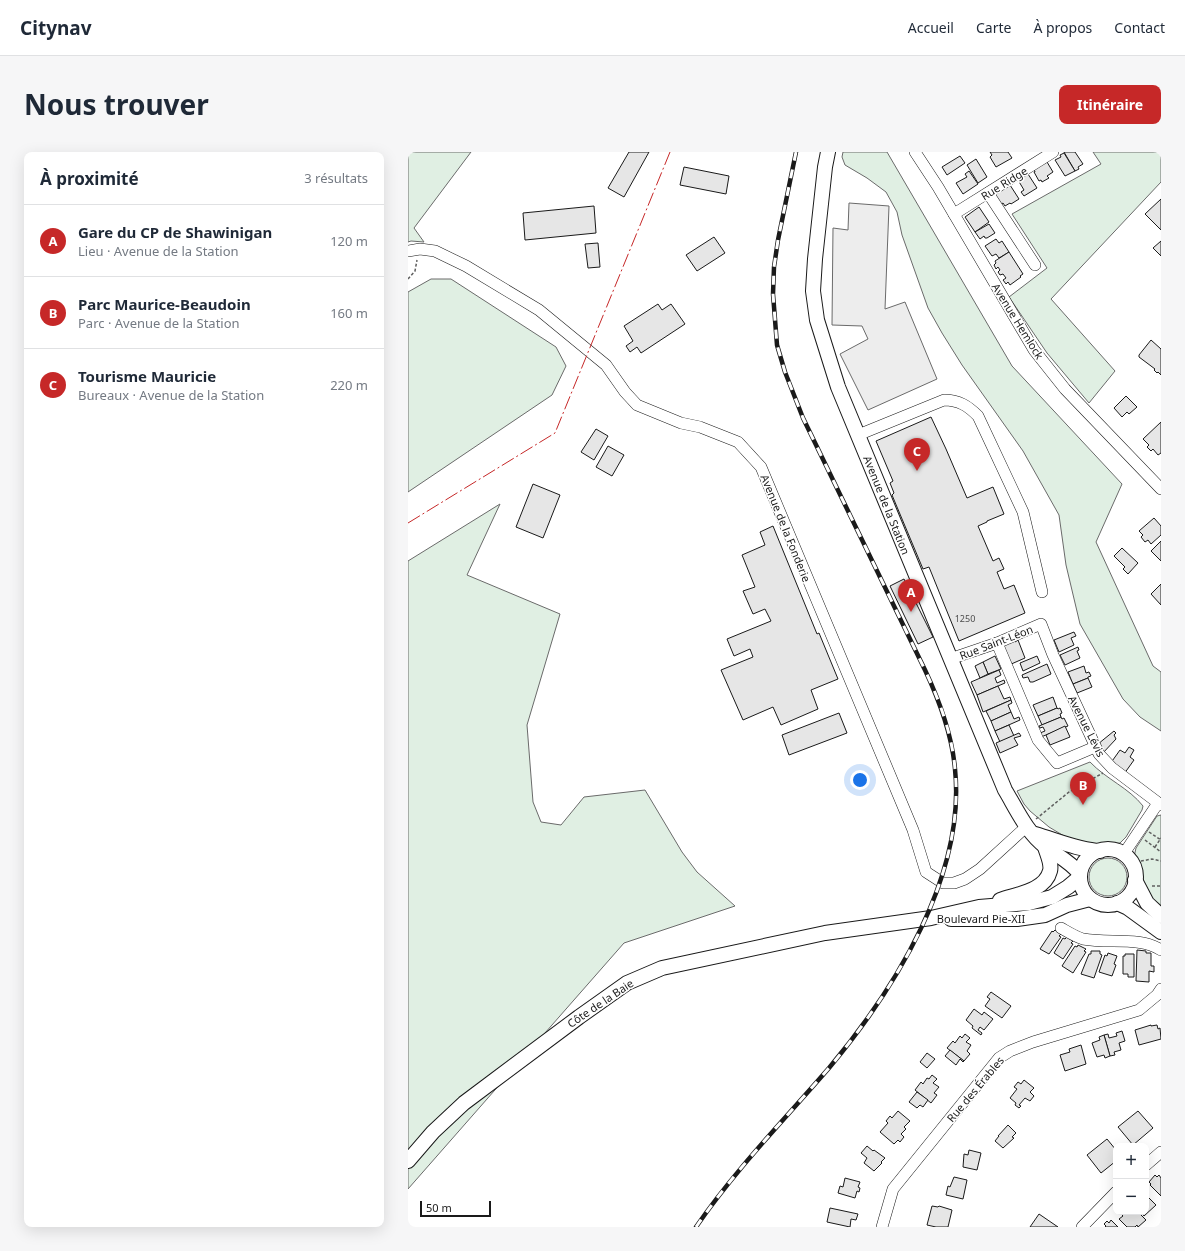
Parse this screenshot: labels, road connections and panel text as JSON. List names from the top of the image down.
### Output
{
  "streets": {
    "main road": ["Avenue de la Station", "Boulevard Pie-XII", "Côte de la Baie"],
    "street": [
      "Rue Ridge",
      "Avenue Hemlock",
      "Avenue de la Fonderie",
      "Rue Saint-Léon",
      "Avenue Lévis",
      "Rue des Érables"
    ]
  },
  "crossings": [
    ["Rue Ridge", "Avenue Hemlock"],
    ["Avenue de la Station", "Avenue de la Fonderie"],
    ["Avenue de la Station", "Rue Saint-Léon"],
    ["Avenue de la Station", "Boulevard Pie-XII"],
    ["Rue Saint-Léon", "Avenue Lévis"],
    ["Boulevard Pie-XII", "Côte de la Baie"]
  ],
  "house_numbers": ["1250"],
  "scale_bar": "50 m",
  "page": {
    "header": "Citynav",
    "nav": [
      "Accueil",
      "Carte",
      "À propos",
      "Contact"
    ],
    "title": "Nous trouver",
    "buttons": "Itinéraire",
    "heading": ["À proximité", "3 résultats"],
    "list": [
      {
        "mark": "A",
        "name": "Gare du CP de Shawinigan",
        "note": "Lieu · Avenue de la Station",
        "value": "120 m"
      },
      {
        "mark": "B",
        "name": "Parc Maurice-Beaudoin",
        "note": "Parc · Avenue de la Station",
        "value": "160 m"
      },
      {
        "mark": "C",
        "name": "Tourisme Mauricie",
        "note": "Bureaux · Avenue de la Station",
        "value": "220 m"
      }
    ],
    "pins": ["C", "A", "B"],
    "map_buttons": ["+", "−"],
    "scale": "50 m"
  }
}
